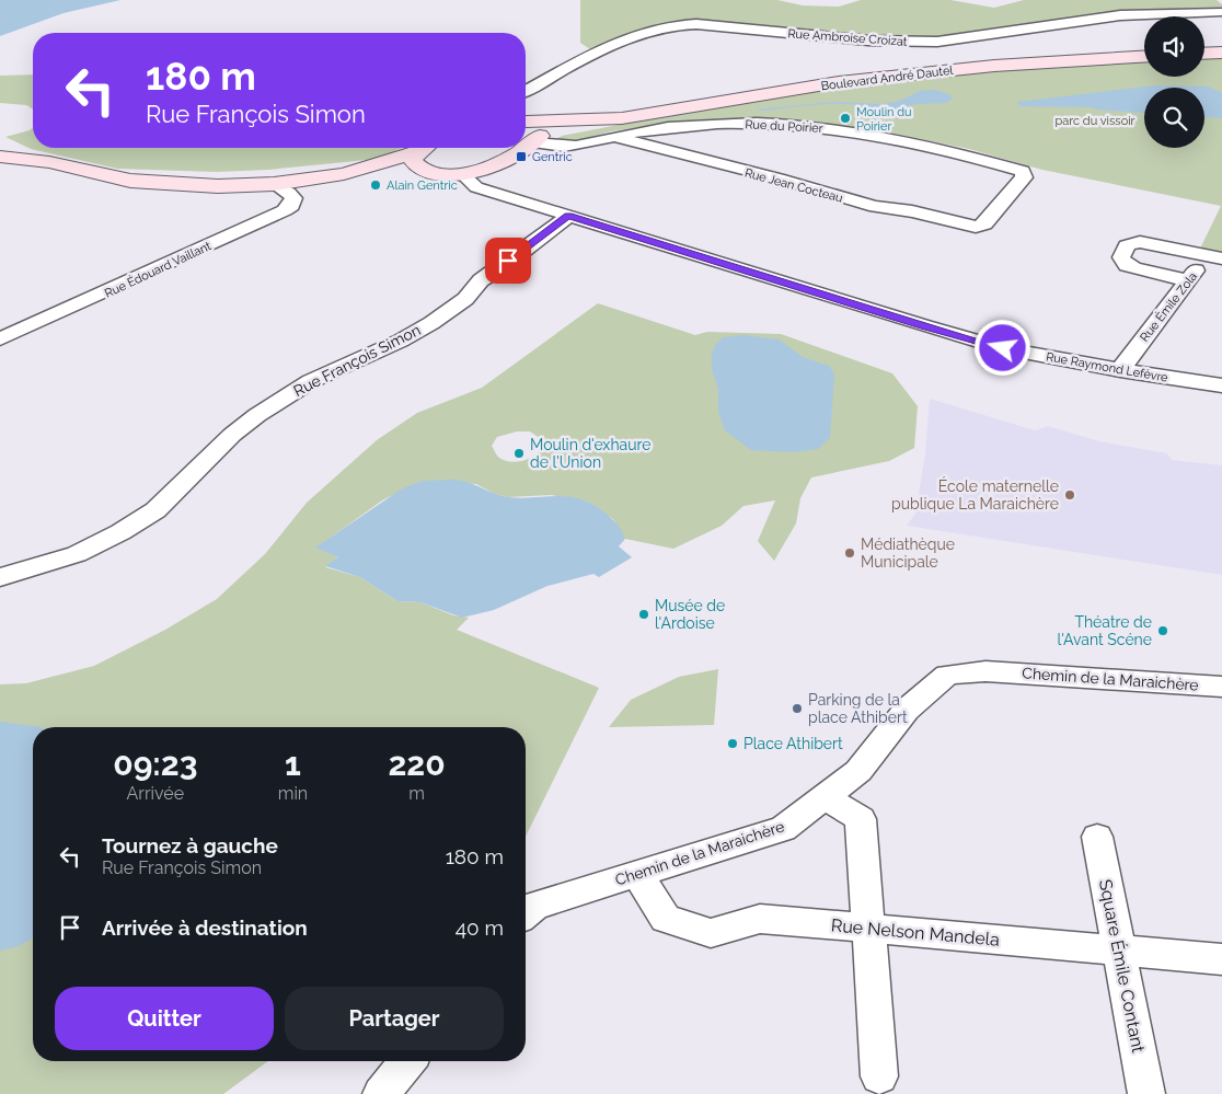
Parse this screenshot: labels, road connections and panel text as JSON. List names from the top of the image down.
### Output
{
  "streets": {
    "main road": ["Boulevard André Dautel"],
    "street": [
      "Rue Ambroise Croizat",
      "Rue du Poirier",
      "Rue Jean Cocteau",
      "Rue Édouard Vaillant",
      "Rue Émile Zola",
      "Rue François Simon",
      "Rue Raymond Lefèvre",
      "Chemin de la Maraichère",
      "Rue Nelson Mandela",
      "Square Émile Contant"
    ]
  },
  "crossings": [
    ["Boulevard André Dautel", "Rue du Poirier"],
    ["Boulevard André Dautel", "Rue Raymond Lefèvre"],
    ["Rue du Poirier", "Rue Jean Cocteau"],
    ["Rue Émile Zola", "Rue Raymond Lefèvre"],
    ["Rue François Simon", "Rue Raymond Lefèvre"],
    ["Chemin de la Maraichère", "Rue Nelson Mandela"],
    ["Rue Nelson Mandela", "Square Émile Contant"]
  ],
  "parks": ["parc du vissoir"],
  "places": {
    "other": [
      "Moulin du Poirier",
      "Alain Gentric",
      "Moulin d'exhaure de l'Union",
      "École maternelle publique La Maraichère",
      "Médiathèque Municipale",
      "Musée de l'Ardoise",
      "Théatre de l'Avant Scéne",
      "Parking de la place Athibert",
      "Place Athibert"
    ],
    "transit": ["Gentric"]
  },
  "page": {
    "turn": ["180 m", "Rue François Simon"],
    "eta": [
      "09:23",
      "Arrivée",
      "1",
      "min",
      "220",
      "m"
    ],
    "list": [
      {
        "name": "Tournez à gauche",
        "note": "Rue François Simon",
        "value": "180 m"
      },
      {
        "name": "Arrivée à destination",
        "value": "40 m"
      }
    ],
    "buttons": ["Quitter", "Partager"]
  }
}
